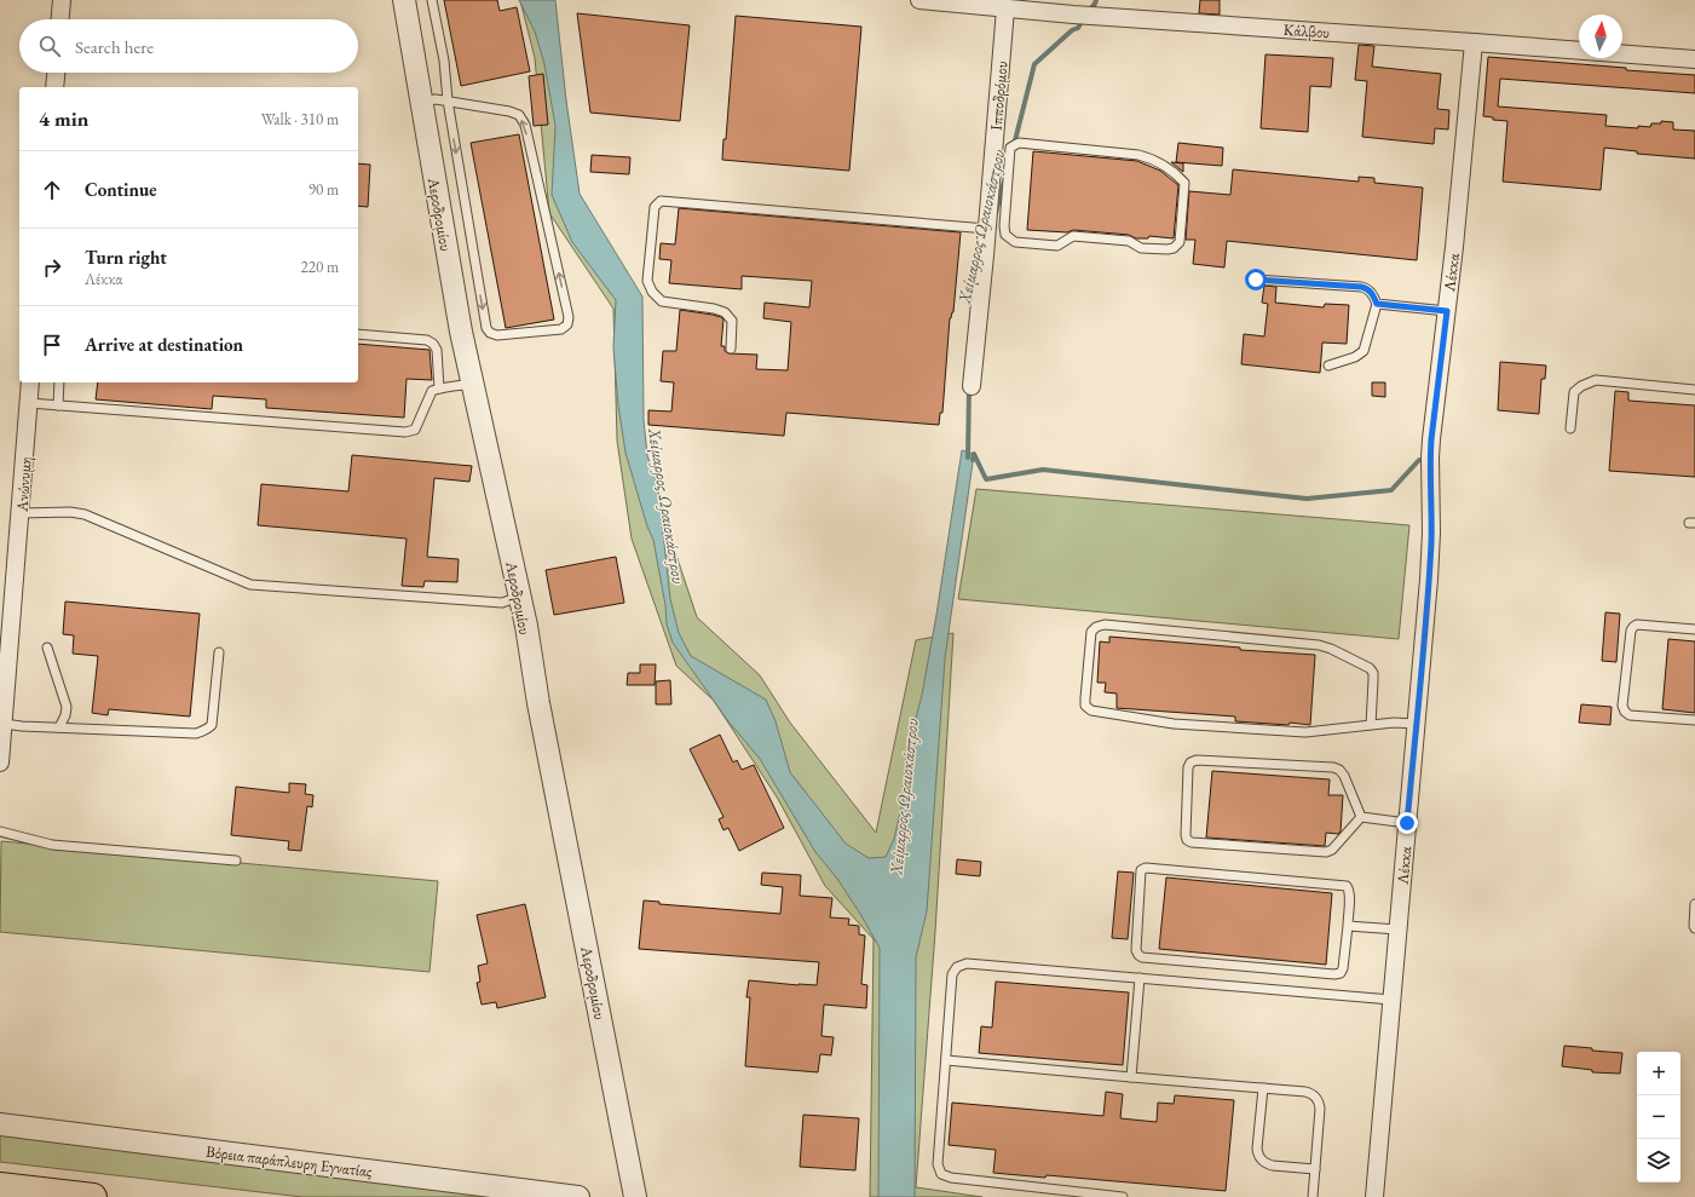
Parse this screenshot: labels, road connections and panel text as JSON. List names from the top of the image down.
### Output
{
  "streets": {
    "street": [
      "Κάλβου",
      "Ιπποδρόμου",
      "Αεροδρομίου",
      "Λέκκα",
      "Ανώνυμη",
      "Βόρεια παράπλευρη Εγνατίας"
    ]
  },
  "crossings": [
    ["Κάλβου", "Ιπποδρόμου"],
    ["Κάλβου", "Λέκκα"]
  ],
  "water": ["Χείμαρρος Ωραιοκάστρου"],
  "north": "top",
  "page": {
    "search": "Search here",
    "heading": ["4 min", "Walk · 310 m"],
    "list": [
      ["Continue", "90 m"],
      ["Turn right", "Λέκκα", "220 m"],
      "Arrive at destination"
    ],
    "map_buttons": ["+", "−"]
  }
}
